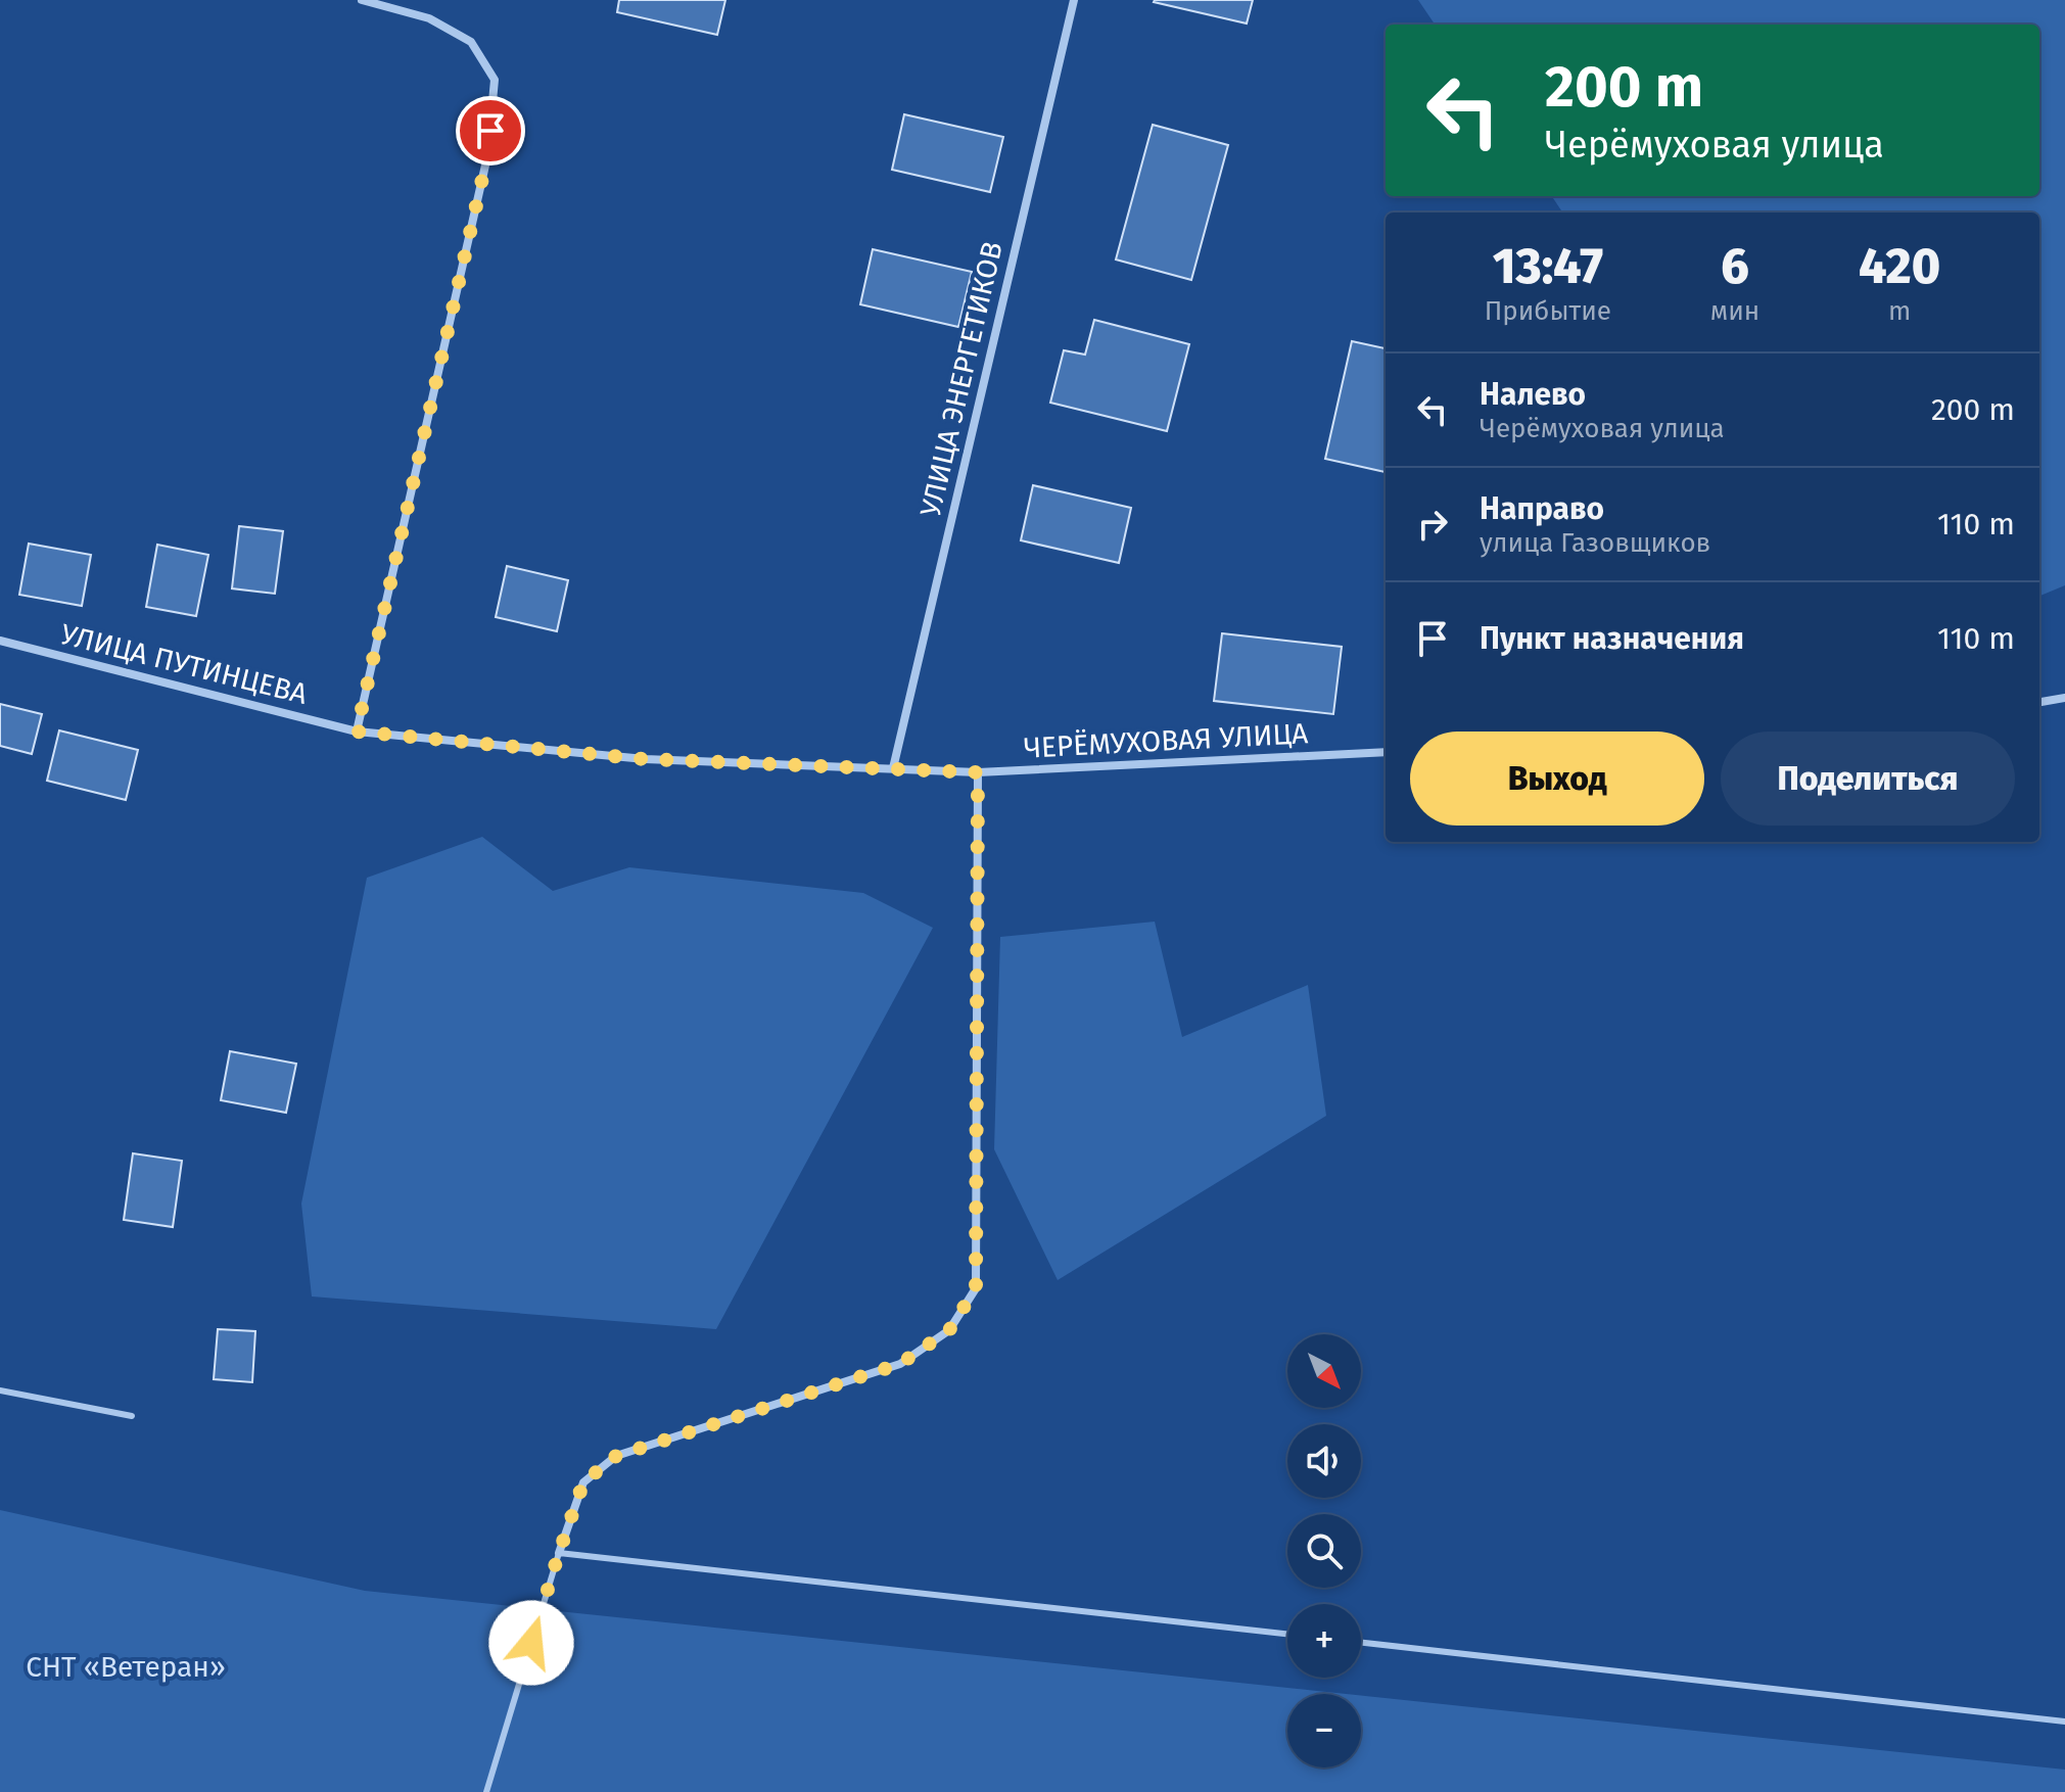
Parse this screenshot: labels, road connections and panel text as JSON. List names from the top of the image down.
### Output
{
  "streets": {
    "street": ["УЛИЦА ЭНЕРГЕТИКОВ", "УЛИЦА ПУТИНЦЕВА", "ЧЕРЁМУХОВАЯ УЛИЦА"]
  },
  "crossings": [
    ["УЛИЦА ЭНЕРГЕТИКОВ", "ЧЕРЁМУХОВАЯ УЛИЦА"],
    ["УЛИЦА ПУТИНЦЕВА", "ЧЕРЁМУХОВАЯ УЛИЦА"]
  ],
  "parks": ["СНТ «Ветеран»"],
  "north": "bottom right",
  "page": {
    "turn": ["200 m", "Черёмуховая улица"],
    "eta": [
      "13:47",
      "Прибытие",
      "6",
      "мин",
      "420",
      "m"
    ],
    "list": [
      {
        "name": "Налево",
        "note": "Черёмуховая улица",
        "value": "200 m"
      },
      {
        "name": "Направо",
        "note": "улица Газовщиков",
        "value": "110 m"
      },
      {
        "name": "Пункт назначения",
        "value": "110 m"
      }
    ],
    "buttons": ["Выход", "Поделиться"],
    "map_buttons": ["+", "−"]
  }
}
